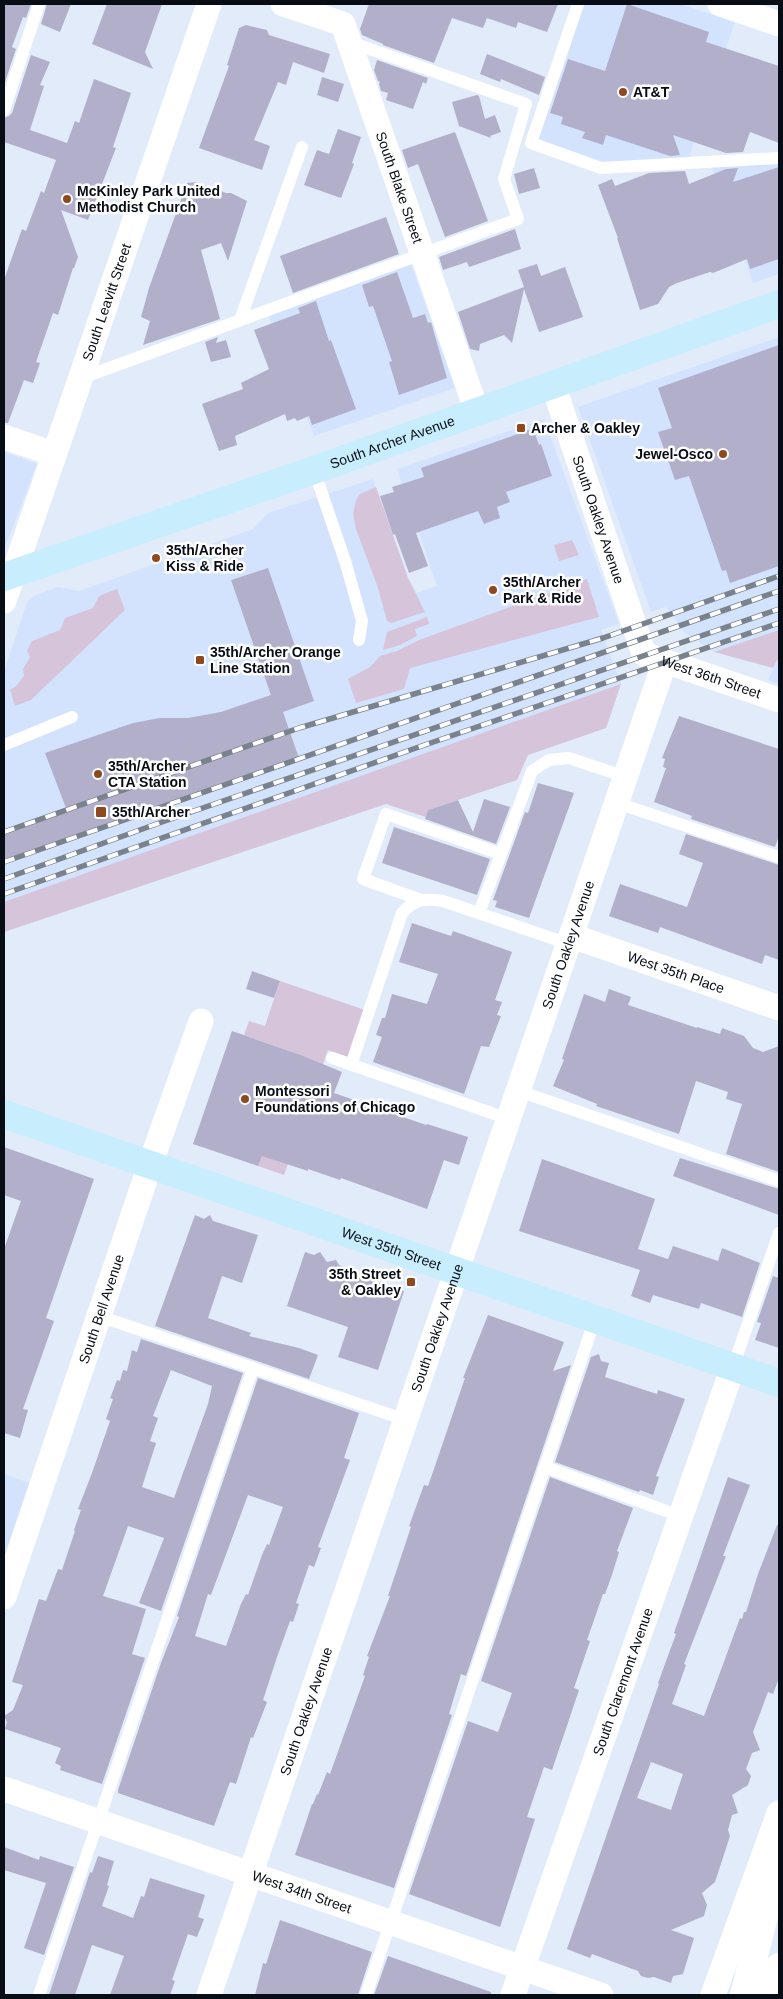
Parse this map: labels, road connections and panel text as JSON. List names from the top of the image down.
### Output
{
  "streets": {
    "main road": ["South Archer Avenue", "West 35th Street"],
    "street": [
      "South Blake Street",
      "South Leavitt Street",
      "South Oakley Avenue",
      "West 36th Street",
      "West 35th Place",
      "South Bell Avenue",
      "South Claremont Avenue",
      "West 34th Street"
    ]
  },
  "crossings": [
    ["South Blake Street", "South Archer Avenue"],
    ["South Leavitt Street", "South Archer Avenue"],
    ["South Archer Avenue", "South Oakley Avenue"],
    ["South Oakley Avenue", "West 36th Street"],
    ["South Oakley Avenue", "West 35th Place"],
    ["South Oakley Avenue", "West 35th Street"],
    ["South Oakley Avenue", "West 34th Street"],
    ["West 35th Street", "South Bell Avenue"],
    ["West 35th Street", "South Claremont Avenue"],
    ["South Claremont Avenue", "West 34th Street"]
  ],
  "places": {
    "other": [
      "AT&T",
      "McKinley Park United Methodist Church",
      "Jewel-Osco",
      "35th/Archer Kiss & Ride",
      "35th/Archer Park & Ride",
      "35th/Archer CTA Station",
      "Montessori Foundations of Chicago"
    ],
    "transit": [
      "Archer & Oakley",
      "35th/Archer Orange Line Station",
      "35th/Archer",
      "35th Street & Oakley"
    ]
  }
}
